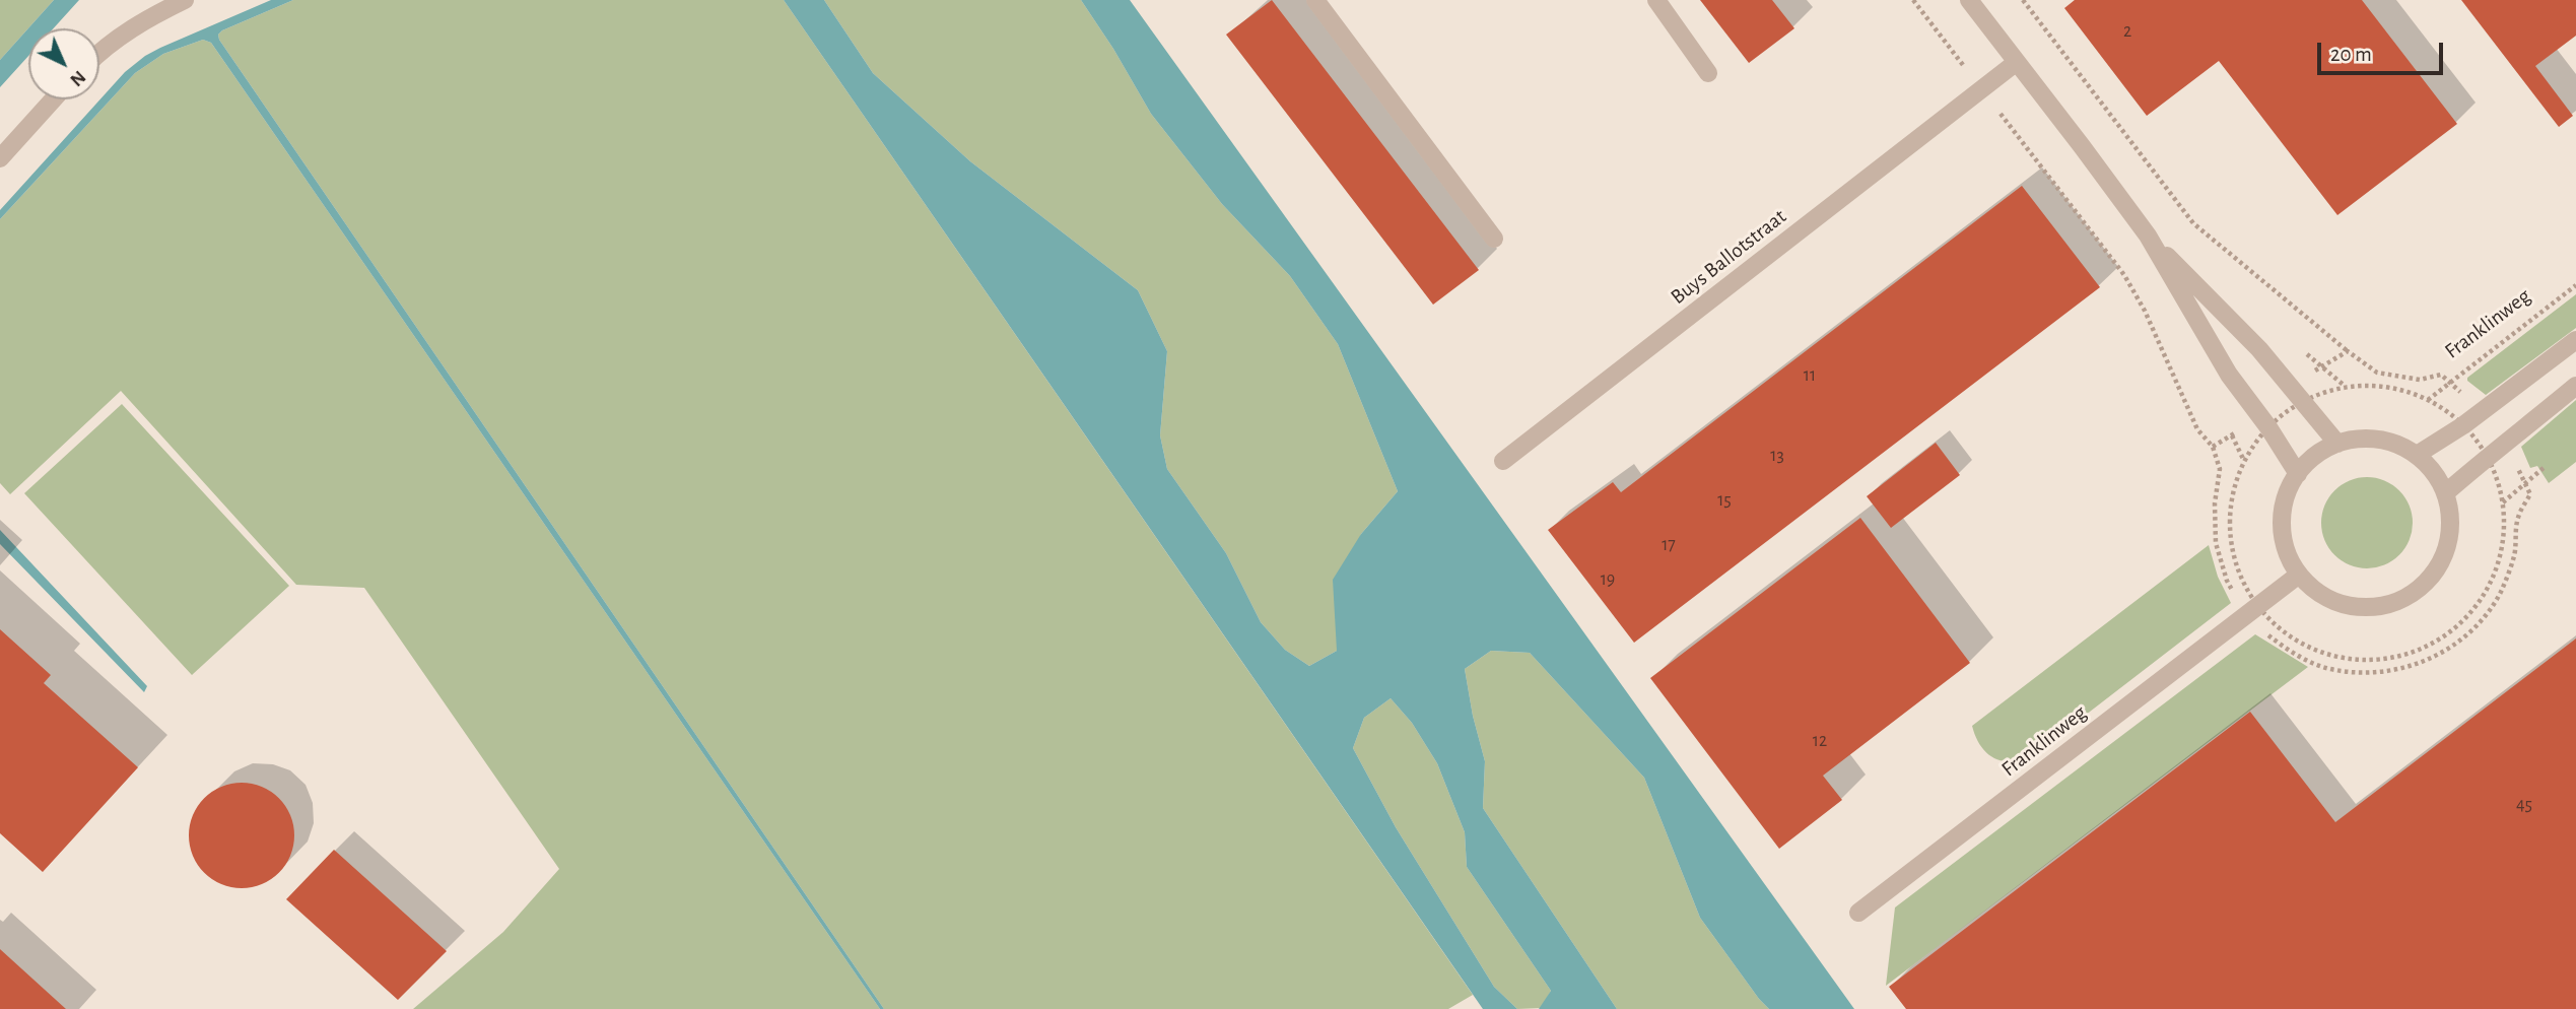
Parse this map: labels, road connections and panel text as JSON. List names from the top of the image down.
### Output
{
  "streets": {
    "street": ["Buys Ballotstraat", "Franklinweg"]
  },
  "house_numbers": [
    "2",
    "11",
    "13",
    "15",
    "17",
    "19",
    "12",
    "45"
  ],
  "scale_bar": "20 m",
  "north": "bottom right"
}
